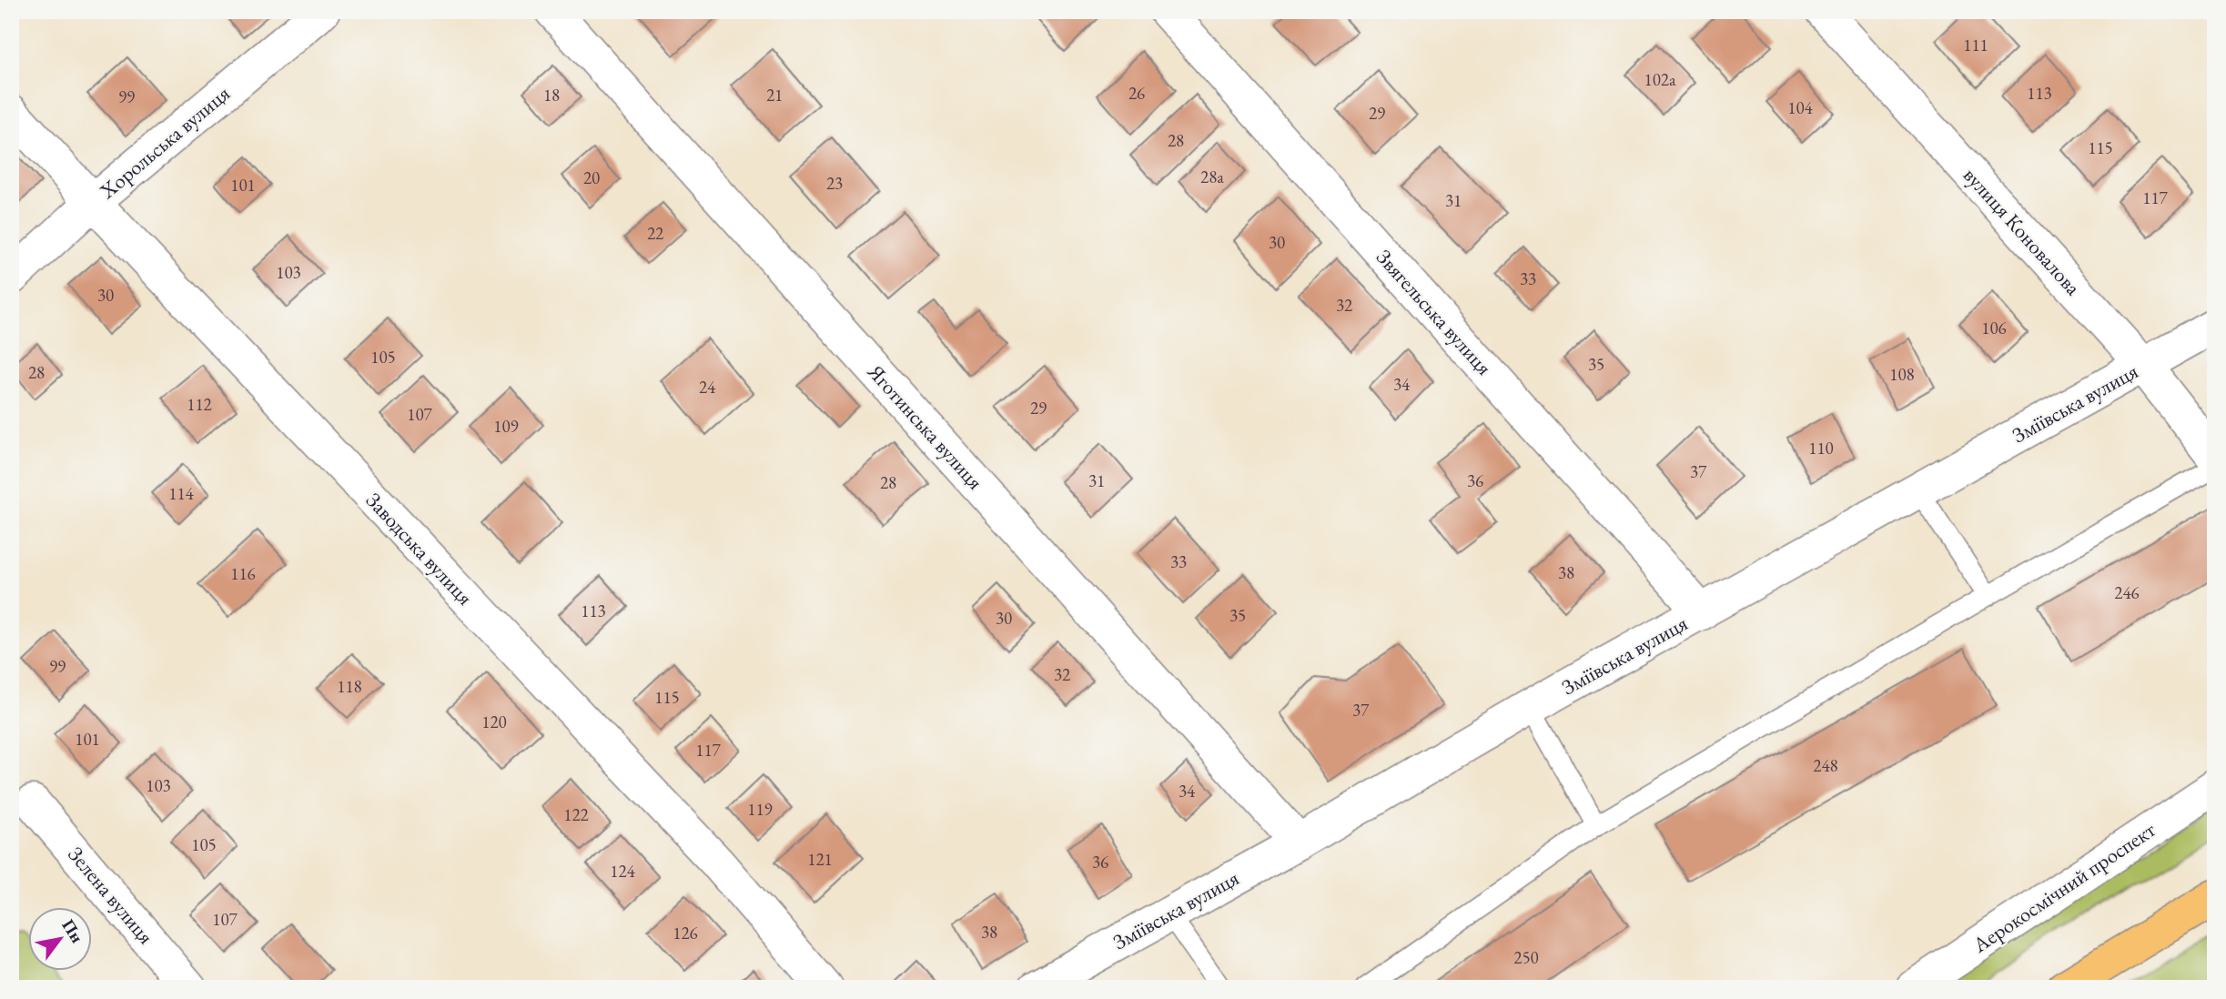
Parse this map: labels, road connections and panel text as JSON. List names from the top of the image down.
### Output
{
  "streets": {
    "street": [
      "Хорольська вулиця",
      "вулиця Коновалова",
      "Звягельська вулиця",
      "Зміївська вулиця",
      "Яготинська вулиця",
      "Заводська вулиця",
      "Аерокосмічний проспект",
      "Зелена вулиця"
    ]
  },
  "crossings": [
    ["Хорольська вулиця", "Заводська вулиця"],
    ["вулиця Коновалова", "Зміївська вулиця"],
    ["Звягельська вулиця", "Зміївська вулиця"],
    ["Зміївська вулиця", "Яготинська вулиця"]
  ],
  "house_numbers": [
    "111",
    "102а",
    "26",
    "113",
    "18",
    "21",
    "99",
    "104",
    "29",
    "28",
    "115",
    "28а",
    "20",
    "23",
    "101",
    "117",
    "31",
    "22",
    "30",
    "103",
    "33",
    "30",
    "32",
    "106",
    "105",
    "35",
    "28",
    "108",
    "34",
    "24",
    "112",
    "29",
    "107",
    "109",
    "110",
    "37",
    "31",
    "36",
    "28",
    "114",
    "33",
    "38",
    "116",
    "246",
    "113",
    "35",
    "30",
    "99",
    "32",
    "118",
    "115",
    "37",
    "120",
    "101",
    "117",
    "248",
    "103",
    "34",
    "119",
    "122",
    "105",
    "121",
    "36",
    "124",
    "107",
    "38",
    "126",
    "250"
  ],
  "north": "top right"
}
